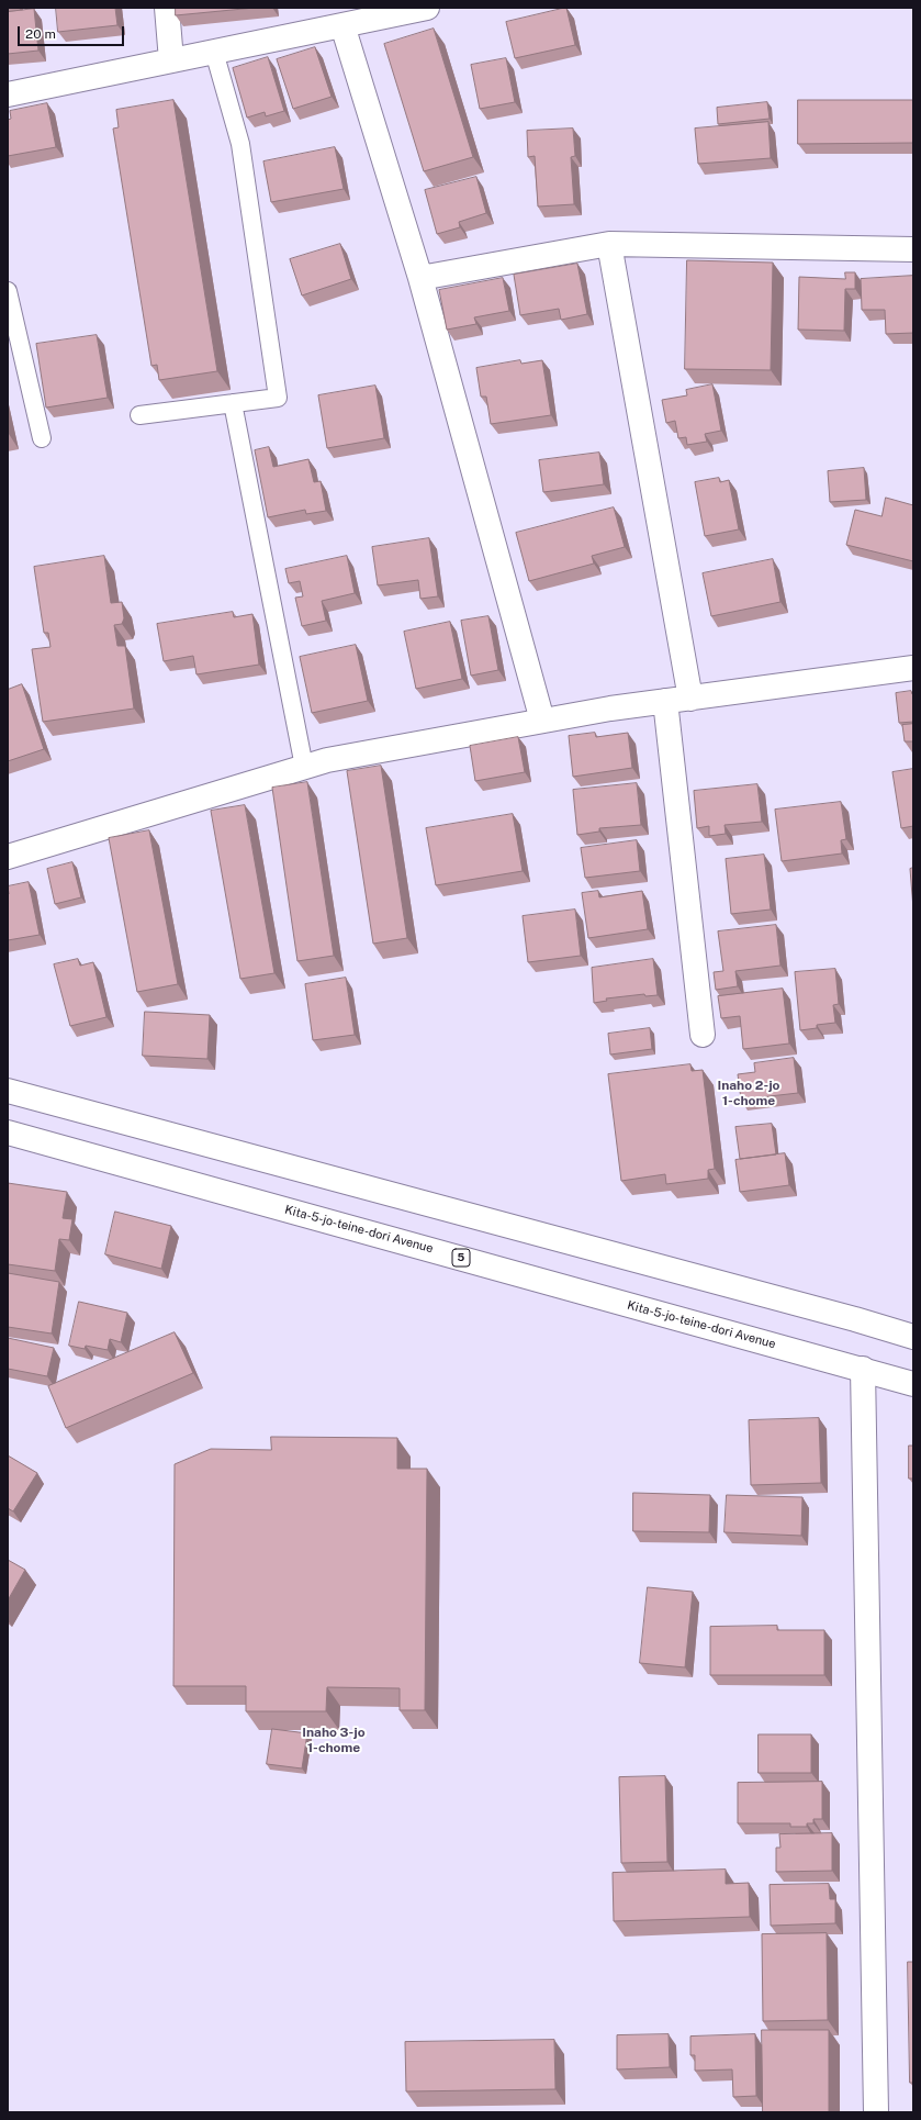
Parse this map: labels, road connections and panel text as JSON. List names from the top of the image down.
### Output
{
  "streets": {
    "main road": ["Kita-5-jo-teine-dori Avenue", "5"]
  },
  "districts": ["Inaho 2-jo 1-chome", "Inaho 3-jo 1-chome"],
  "scale_bar": "20 m"
}
